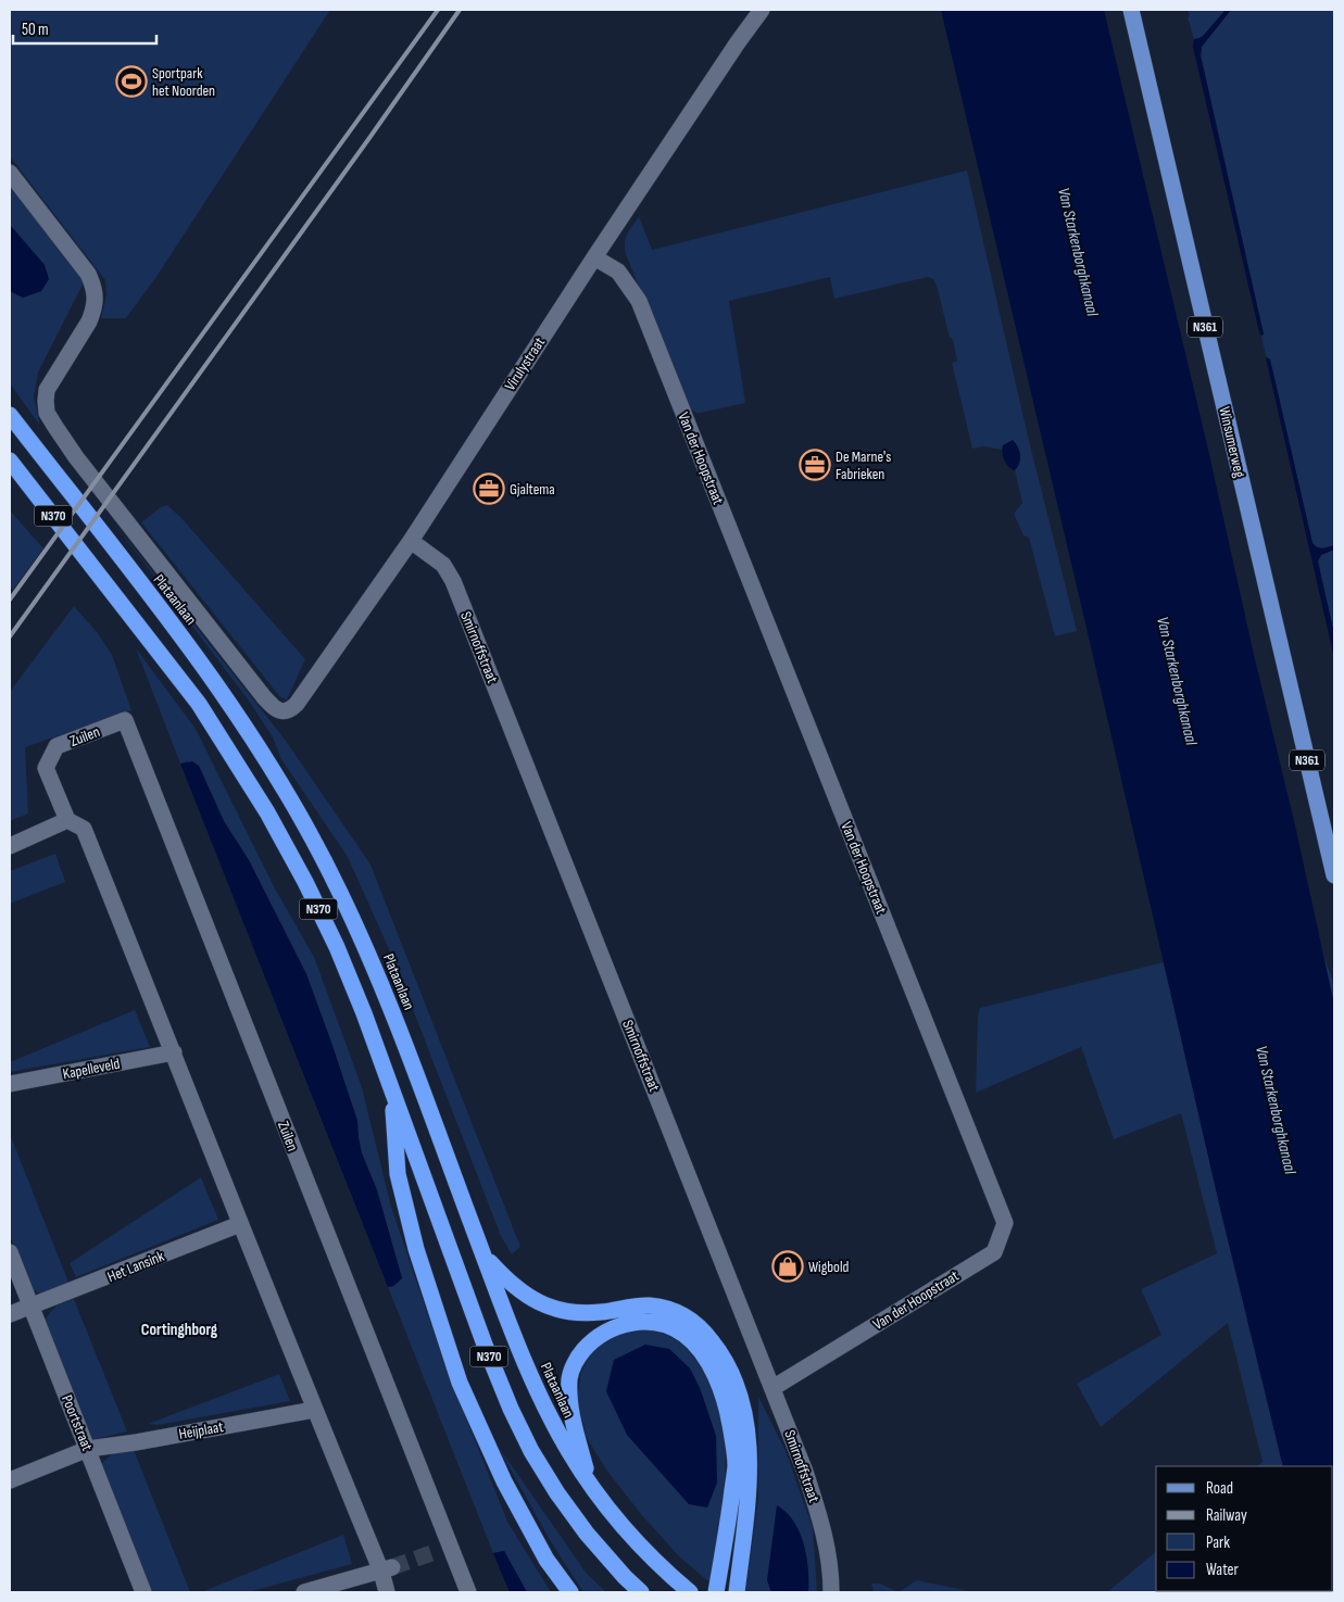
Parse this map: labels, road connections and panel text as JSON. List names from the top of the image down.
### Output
{
  "streets": {
    "highway": ["N370", "Plataanlaan"],
    "main road": ["N361", "Winsumerweg"],
    "street": [
      "Virulystraat",
      "Van der Hoopstraat",
      "Smirnoffstraat",
      "Zuilen",
      "Kapelleveld",
      "Het Lansink",
      "Poortstraat",
      "Heijplaat"
    ]
  },
  "crossings": [
    ["Virulystraat", "Van der Hoopstraat"],
    ["Virulystraat", "Plataanlaan"],
    ["Virulystraat", "Smirnoffstraat"],
    ["Van der Hoopstraat", "Smirnoffstraat"],
    ["N370", "Plataanlaan"],
    ["Zuilen", "Kapelleveld"],
    ["Zuilen", "Het Lansink"],
    ["Zuilen", "Heijplaat"],
    ["Het Lansink", "Poortstraat"],
    ["Poortstraat", "Heijplaat"]
  ],
  "districts": ["Cortinghborg"],
  "water": ["Van Starkenborghkanaal"],
  "places": {
    "sports": ["Sportpark het Noorden"],
    "office": ["De Marne's Fabrieken", "Gjaltema"],
    "shop": ["Wigbold"]
  },
  "legend": [
    "Road",
    "Railway",
    "Park",
    "Water"
  ],
  "scale_bar": "50 m"
}
